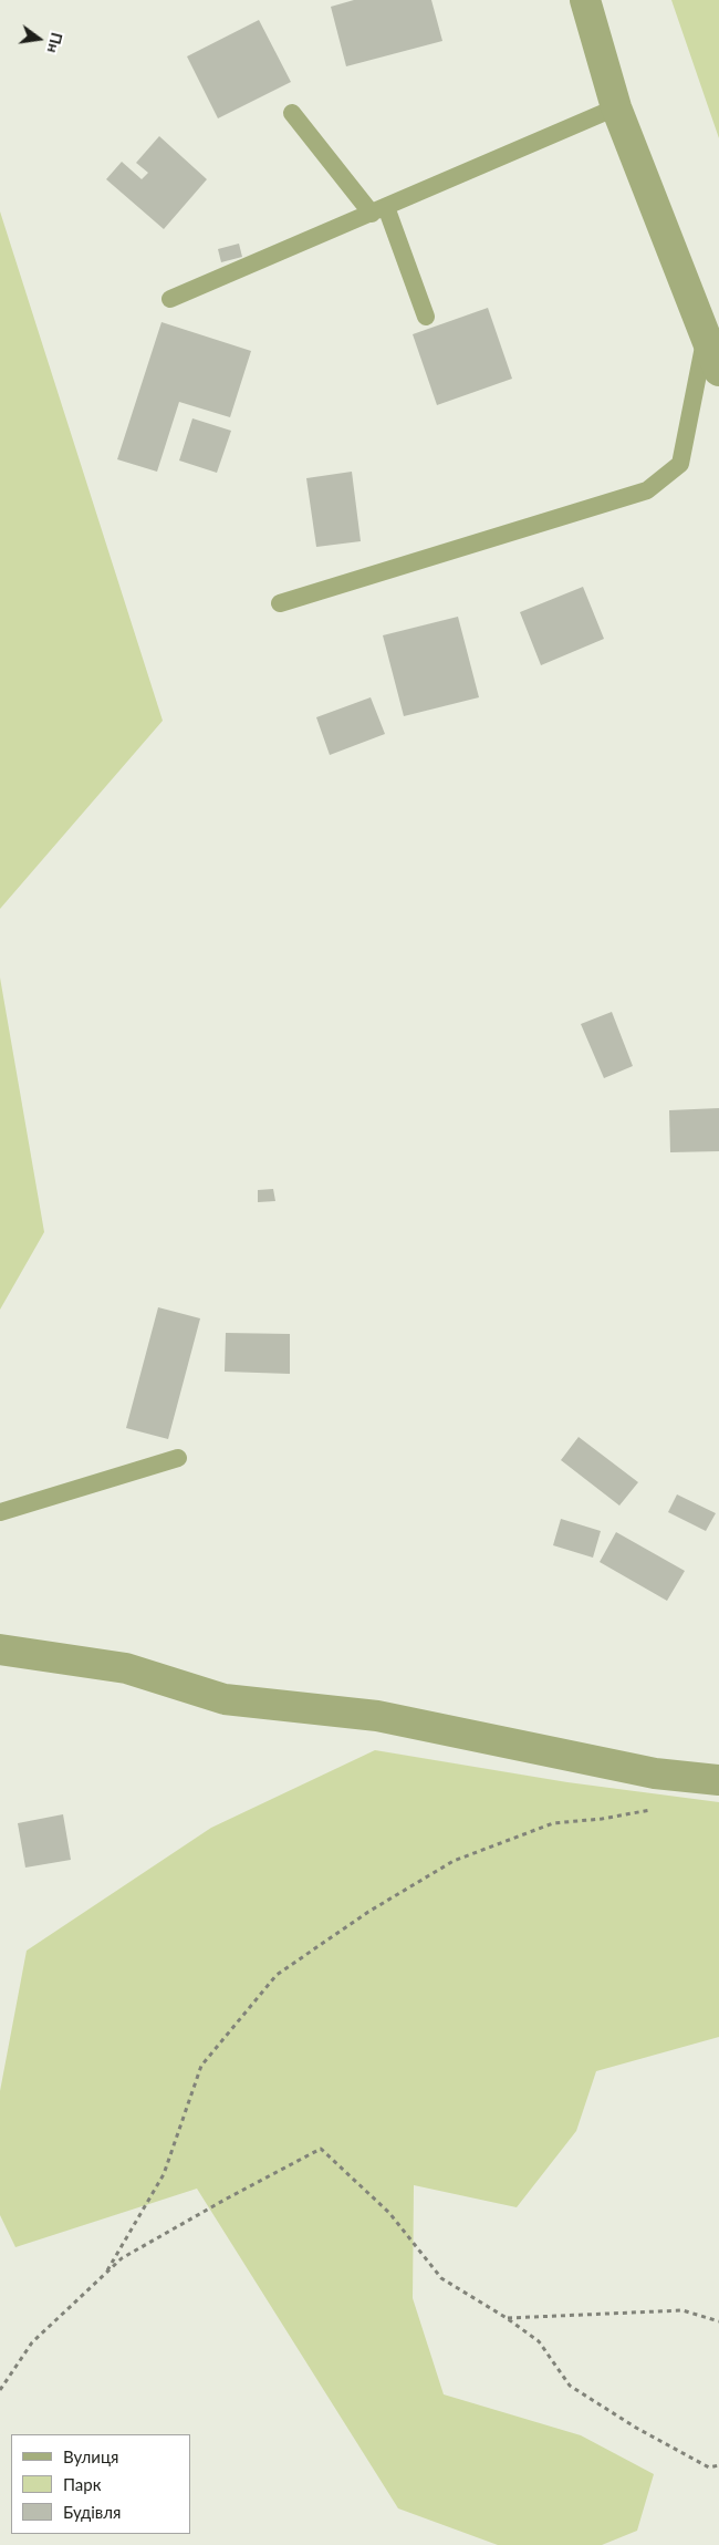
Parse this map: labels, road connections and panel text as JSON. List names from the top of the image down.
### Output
{
  "legend": ["Вулиця", "Парк", "Будівля"],
  "north": "right"
}
